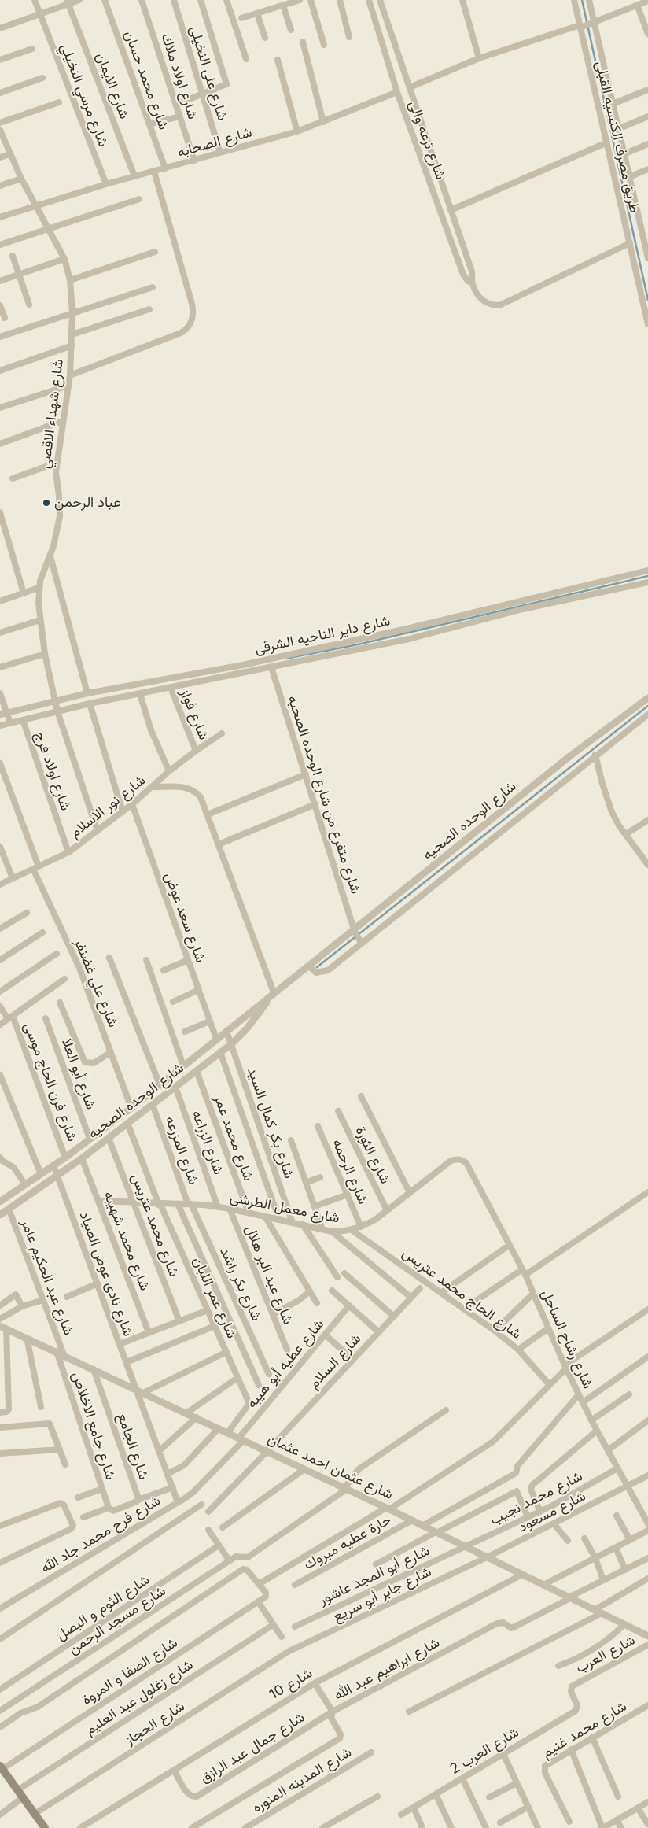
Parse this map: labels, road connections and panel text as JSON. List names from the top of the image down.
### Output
{
  "streets": {
    "street": [
      "شارع على النخيلى",
      "شارع اولاد ملاك",
      "شارع محمد حسان",
      "شارع الايمان",
      "شارع مرسي النخيلي",
      "طريق مصرف الكنسيه القبلى",
      "شارع ترعه والى",
      "شارع الصحابه",
      "شارع شهداء الاقصي",
      "شارع داير الناحيه الشرقى",
      "شارع فواز",
      "شارع اولاد فرج",
      "شارع متفرع من شارع الوحده الصحيه",
      "شارع نور الاسلام",
      "شارع الوحده الصحيه",
      "شارع سعد عوض",
      "شارع علي غضنفر",
      "شارع أبو العلا",
      "شارع فرن الحاج موسى",
      "شارع بكر كمال السيد",
      "شارع محمد عمر",
      "شارع الزراعه",
      "شارع المزرعه",
      "شارع الثورة",
      "شارع الرحمه",
      "شارع معمل الطرشى",
      "شارع محمد عتريس",
      "شارع محمد شهيبه",
      "شارع نادى عوض الصياد",
      "شارع عبد البر هلال",
      "شارع عبد الحكيم عامر",
      "شارع بكر راشد",
      "شارع الحاج محمد عتريس",
      "شارع عمر اللبان",
      "شارع رشاح الساحل",
      "شارع السلام",
      "شارع عطيه أبو هيبه",
      "شارع جامع الاخلاص",
      "شارع الجامع",
      "شارع عثمان احمد عثمان",
      "شارع محمد نجيب",
      "شارع مسعود",
      "شارع فرح محمد جاد الله",
      "حارة عطيه مبروك",
      "شارع أبو المجد عاشور",
      "شارع جابر أبو سريع",
      "شارع الثوم و البصل",
      "شارع مسجد الرحمن",
      "شارع العرب",
      "شارع ابراهيم عبد الله",
      "شارع الصفا و المروة",
      "شارع 10",
      "شارع زغلول عبد العليم",
      "شارع الحجاز",
      "شارع محمد غنيم",
      "شارع جمال عبد الرازق",
      "شارع العرب 2",
      "شارع المدينه المنوره"
    ]
  },
  "crossings": [
    ["شارع على النخيلى", "شارع الصحابه"],
    ["شارع اولاد ملاك", "شارع الصحابه"],
    ["شارع محمد حسان", "شارع الصحابه"],
    ["شارع الايمان", "شارع الصحابه"],
    ["شارع مرسي النخيلي", "شارع الصحابه"],
    ["طريق مصرف الكنسيه القبلى", "شارع ترعه والى"],
    ["شارع ترعه والى", "شارع الصحابه"],
    ["شارع الصحابه", "شارع شهداء الاقصي"],
    ["شارع شهداء الاقصي", "شارع داير الناحيه الشرقى"],
    ["شارع شهداء الاقصي", "شارع نور الاسلام"],
    ["شارع داير الناحيه الشرقى", "شارع فواز"],
    ["شارع داير الناحيه الشرقى", "شارع اولاد فرج"],
    ["شارع داير الناحيه الشرقى", "شارع متفرع من شارع الوحده الصحيه"],
    ["شارع فواز", "شارع نور الاسلام"],
    ["شارع اولاد فرج", "شارع نور الاسلام"],
    ["شارع متفرع من شارع الوحده الصحيه", "شارع الوحده الصحيه"],
    ["شارع نور الاسلام", "شارع سعد عوض"],
    ["شارع نور الاسلام", "شارع علي غضنفر"],
    ["شارع الوحده الصحيه", "شارع سعد عوض"],
    ["شارع الوحده الصحيه", "شارع علي غضنفر"],
    ["شارع الوحده الصحيه", "شارع أبو العلا"],
    ["شارع الوحده الصحيه", "شارع فرن الحاج موسى"],
    ["شارع الوحده الصحيه", "شارع بكر كمال السيد"],
    ["شارع الوحده الصحيه", "شارع محمد عمر"],
    ["شارع الوحده الصحيه", "شارع الزراعه"],
    ["شارع الوحده الصحيه", "شارع المزرعه"],
    ["شارع الوحده الصحيه", "شارع محمد عتريس"],
    ["شارع الوحده الصحيه", "شارع محمد شهيبه"],
    ["شارع الوحده الصحيه", "شارع نادى عوض الصياد"],
    ["شارع الوحده الصحيه", "شارع عبد الحكيم عامر"],
    ["شارع الوحده الصحيه", "شارع عمر اللبان"],
    ["شارع بكر كمال السيد", "شارع معمل الطرشى"],
    ["شارع محمد عمر", "شارع معمل الطرشى"],
    ["شارع الزراعه", "شارع معمل الطرشى"],
    ["شارع المزرعه", "شارع معمل الطرشى"],
    ["شارع المزرعه", "شارع بكر راشد"],
    ["شارع الثورة", "شارع معمل الطرشى"],
    ["شارع الرحمه", "شارع معمل الطرشى"],
    ["شارع معمل الطرشى", "شارع محمد عتريس"],
    ["شارع معمل الطرشى", "شارع محمد شهيبه"],
    ["شارع معمل الطرشى", "شارع عبد البر هلال"],
    ["شارع معمل الطرشى", "شارع بكر راشد"],
    ["شارع معمل الطرشى", "شارع الحاج محمد عتريس"],
    ["شارع معمل الطرشى", "شارع عمر اللبان"],
    ["شارع معمل الطرشى", "شارع رشاح الساحل"],
    ["شارع نادى عوض الصياد", "شارع عثمان احمد عثمان"],
    ["شارع نادى عوض الصياد", "شارع فرح محمد جاد الله"],
    ["شارع عبد الحكيم عامر", "شارع جامع الاخلاص"],
    ["شارع عبد الحكيم عامر", "شارع عثمان احمد عثمان"],
    ["شارع عمر اللبان", "شارع عثمان احمد عثمان"],
    ["شارع رشاح الساحل", "شارع محمد نجيب"],
    ["شارع رشاح الساحل", "شارع مسعود"],
    ["شارع السلام", "شارع عثمان احمد عثمان"],
    ["شارع عطيه أبو هيبه", "شارع عثمان احمد عثمان"],
    ["شارع عطيه أبو هيبه", "شارع فرح محمد جاد الله"],
    ["شارع جامع الاخلاص", "شارع الجامع"],
    ["شارع جامع الاخلاص", "شارع عثمان احمد عثمان"],
    ["شارع الجامع", "شارع عثمان احمد عثمان"],
    ["شارع عثمان احمد عثمان", "شارع محمد نجيب"],
    ["شارع عثمان احمد عثمان", "شارع مسعود"],
    ["شارع عثمان احمد عثمان", "حارة عطيه مبروك"],
    ["شارع عثمان احمد عثمان", "شارع أبو المجد عاشور"],
    ["شارع عثمان احمد عثمان", "شارع جابر أبو سريع"],
    ["شارع عثمان احمد عثمان", "شارع مسجد الرحمن"],
    ["شارع عثمان احمد عثمان", "شارع ابراهيم عبد الله"],
    ["شارع عثمان احمد عثمان", "شارع 10"],
    ["شارع محمد نجيب", "شارع أبو المجد عاشور"],
    ["شارع مسعود", "شارع جابر أبو سريع"],
    ["شارع جابر أبو سريع", "شارع الحجاز"],
    ["شارع العرب", "شارع العرب 2"],
    ["شارع ابراهيم عبد الله", "شارع جمال عبد الرازق"],
    ["شارع 10", "شارع جمال عبد الرازق"]
  ],
  "places": ["عباد الرحمن"]
}
